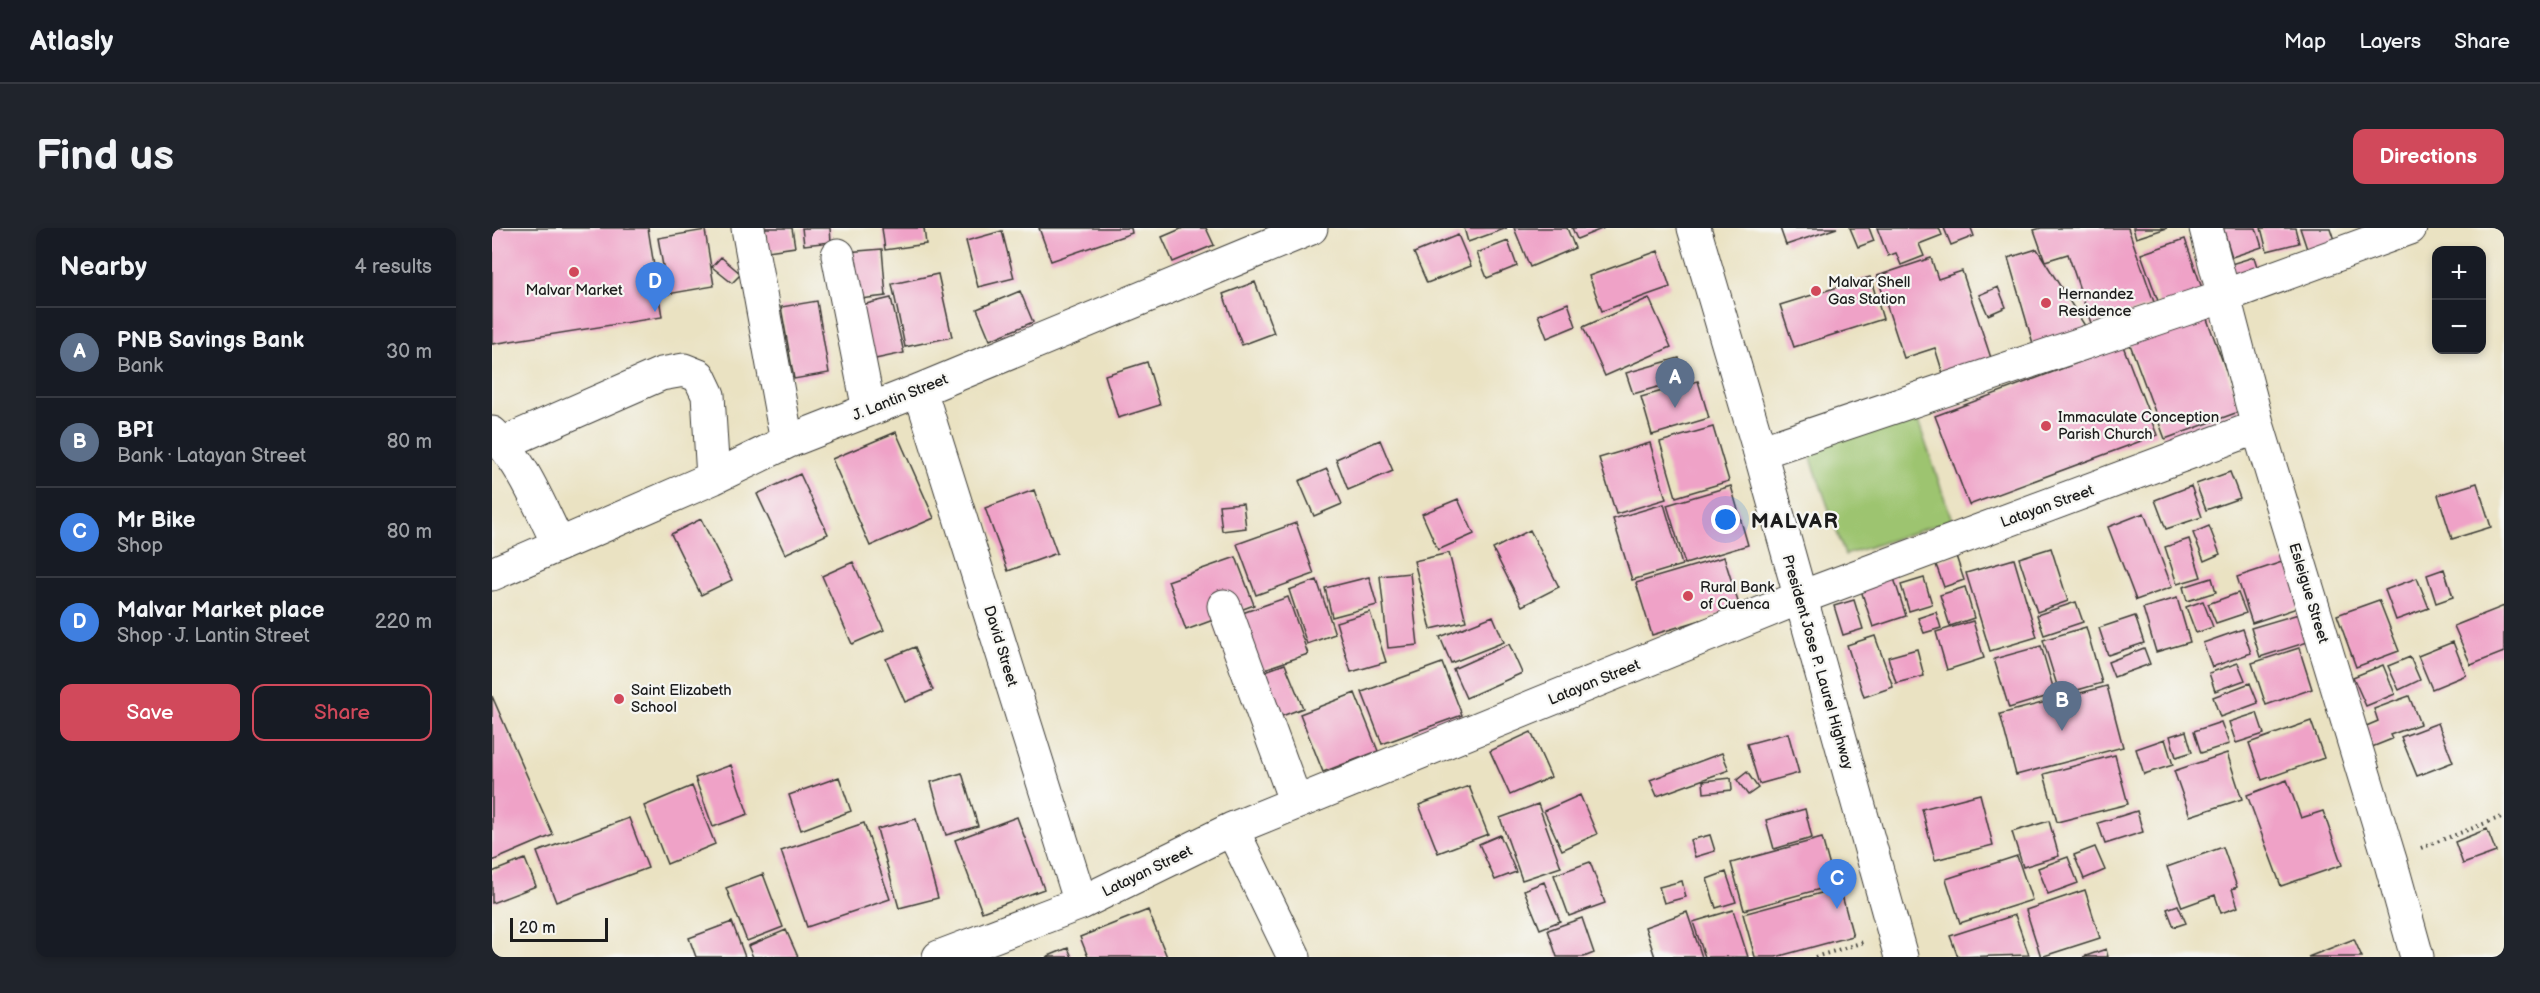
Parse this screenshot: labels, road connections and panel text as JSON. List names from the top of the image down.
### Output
{
  "streets": {
    "main road": [
      "J. Lantin Street",
      "Latayan Street",
      "Esleigue Street",
      "David Street",
      "President Jose P. Laurel Highway"
    ]
  },
  "crossings": [
    ["J. Lantin Street", "David Street"],
    ["Latayan Street", "Esleigue Street"],
    ["Latayan Street", "David Street"],
    ["Latayan Street", "President Jose P. Laurel Highway"]
  ],
  "districts": ["MALVAR"],
  "places": [
    "Malvar Market",
    "Malvar Shell Gas Station",
    "Hernandez Residence",
    "Immaculate Conception Parish Church",
    "Rural Bank of Cuenca",
    "Saint Elizabeth School"
  ],
  "scale_bar": "20 m",
  "page": {
    "header": "Atlasly",
    "nav": ["Map", "Layers", "Share"],
    "buttons": [
      "Directions",
      ["Save", "Share"]
    ],
    "title": "Find us",
    "heading": ["Nearby", "4 results"],
    "map_buttons": ["+", "−"],
    "pins": [
      "D",
      "A",
      "B",
      "C"
    ],
    "list": [
      {
        "mark": "A",
        "name": "PNB Savings Bank",
        "note": "Bank",
        "value": "30 m"
      },
      {
        "mark": "B",
        "name": "BPI",
        "note": "Bank · Latayan Street",
        "value": "80 m"
      },
      {
        "mark": "C",
        "name": "Mr Bike",
        "note": "Shop",
        "value": "80 m"
      },
      {
        "mark": "D",
        "name": "Malvar Market place",
        "note": "Shop · J. Lantin Street",
        "value": "220 m"
      }
    ],
    "scale": "20 m"
  }
}
